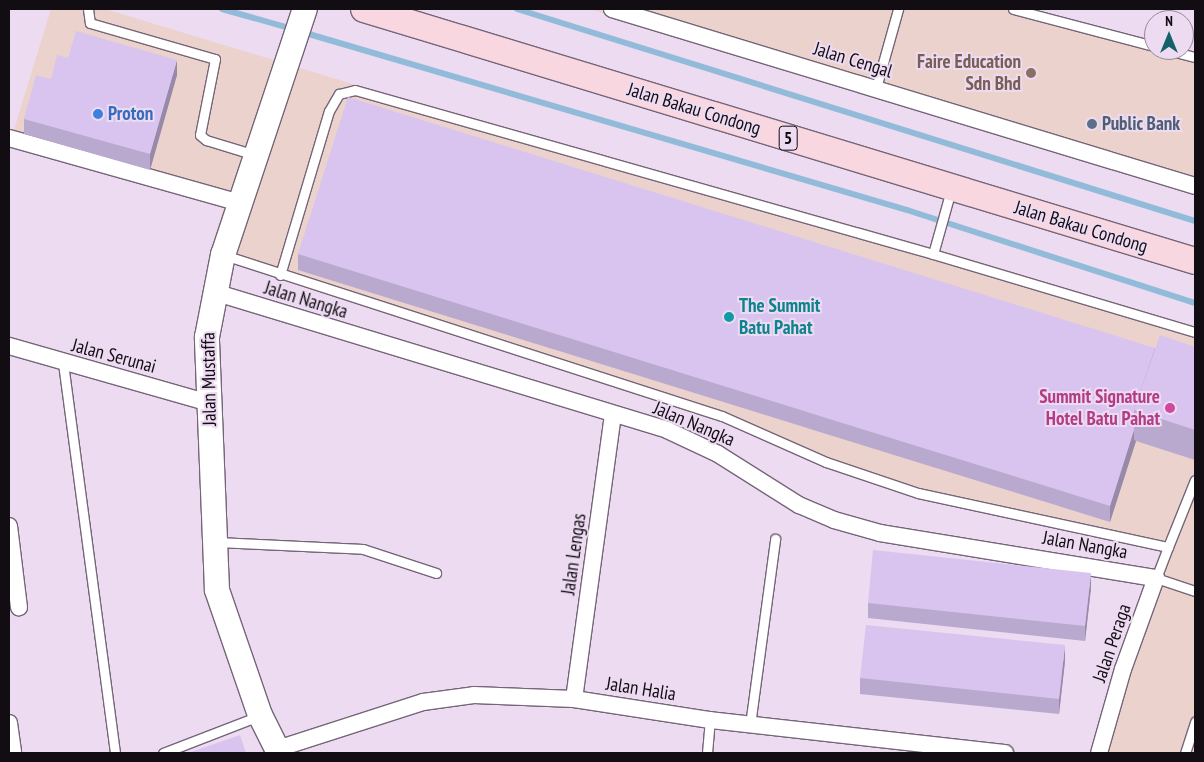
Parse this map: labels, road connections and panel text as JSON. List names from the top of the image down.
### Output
{
  "streets": {
    "main road": ["Jalan Bakau Condong", "5"],
    "street": [
      "Jalan Cengal",
      "Jalan Nangka",
      "Jalan Serunai",
      "Jalan Mustaffa",
      "Jalan Lengas",
      "Jalan Peraga",
      "Jalan Halia"
    ]
  },
  "crossings": [
    ["Jalan Nangka", "Jalan Mustaffa"],
    ["Jalan Nangka", "Jalan Lengas"],
    ["Jalan Nangka", "Jalan Peraga"],
    ["Jalan Serunai", "Jalan Mustaffa"],
    ["Jalan Mustaffa", "Jalan Halia"],
    ["Jalan Lengas", "Jalan Halia"]
  ],
  "places": [
    "Faire Education Sdn Bhd",
    "Proton",
    "Public Bank",
    "The Summit Batu Pahat",
    "Summit Signature Hotel Batu Pahat"
  ],
  "north": "top"
}
